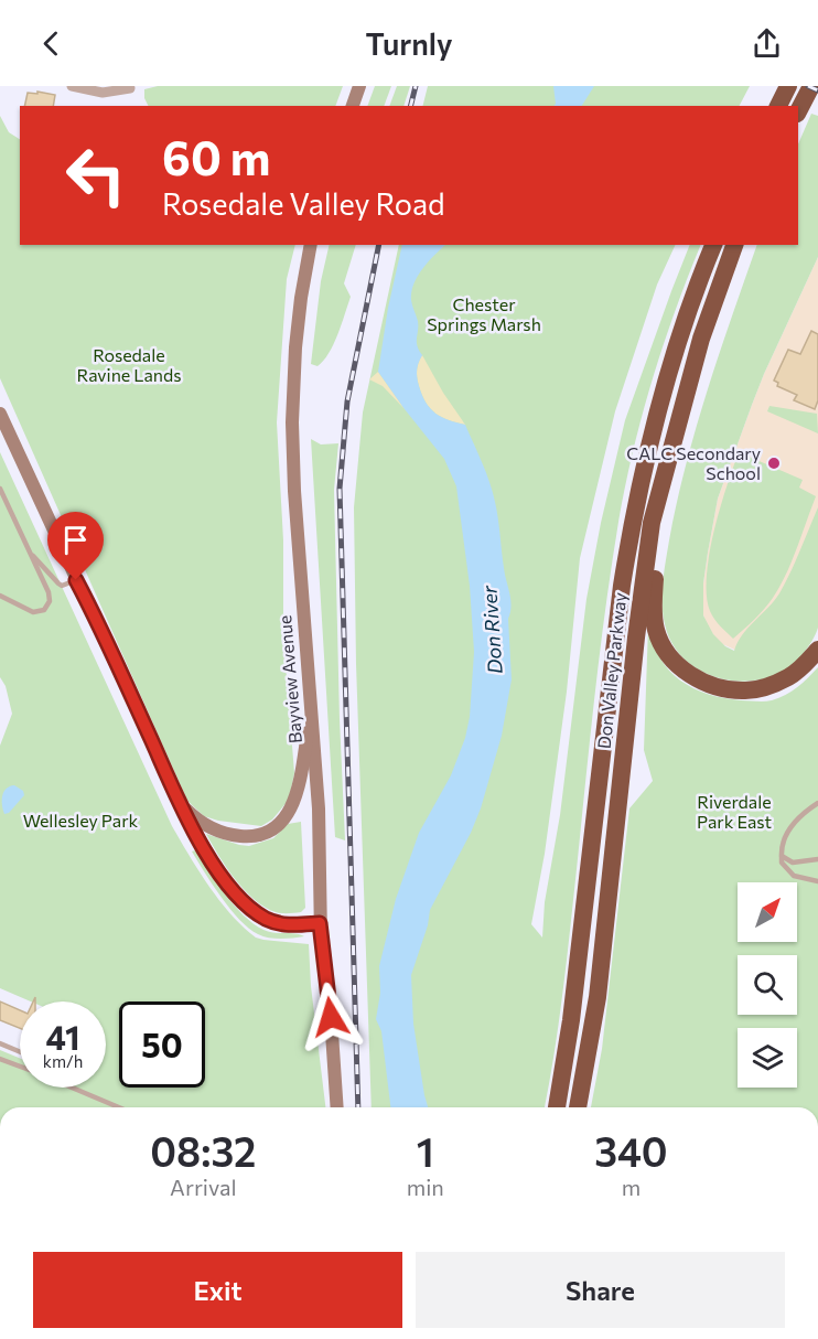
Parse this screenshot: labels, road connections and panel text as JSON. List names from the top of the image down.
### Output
{
  "streets": {
    "highway": ["Don Valley Parkway"],
    "main road": ["Bayview Avenue"]
  },
  "water": ["Don River"],
  "parks": [
    "Chester Springs Marsh",
    "Rosedale Ravine Lands",
    "Riverdale Park East",
    "Wellesley Park"
  ],
  "places": ["CALC Secondary School"],
  "north": "top right",
  "page": {
    "header": "Turnly",
    "turn": ["60 m", "Rosedale Valley Road"],
    "speed": "41 km/h",
    "limit": "50",
    "eta": [
      "08:32",
      "Arrival",
      "1",
      "min",
      "340",
      "m"
    ],
    "buttons": ["Exit", "Share"]
  }
}
